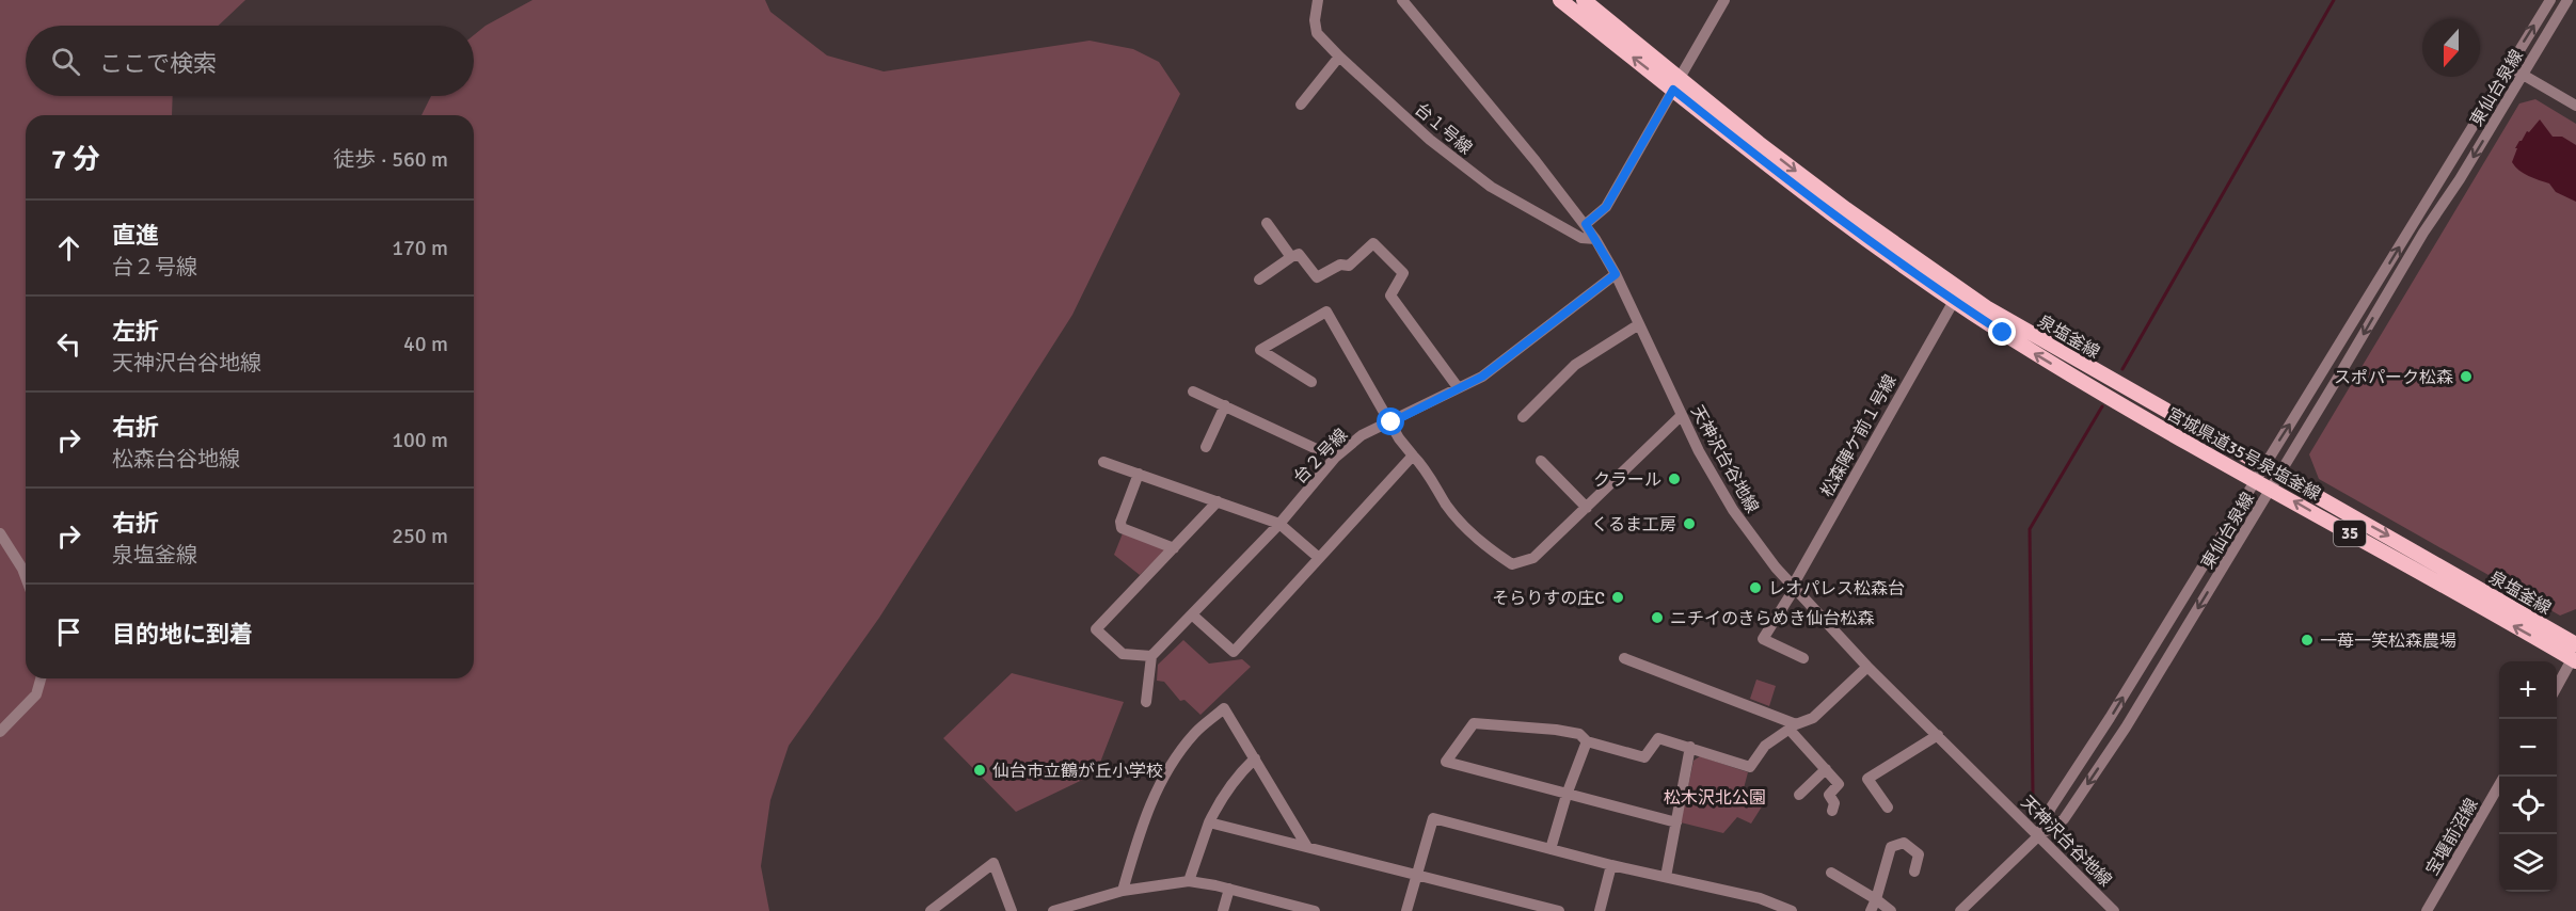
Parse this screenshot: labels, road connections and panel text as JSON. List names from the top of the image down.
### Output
{
  "streets": {
    "main road": ["泉塩釜線", "宮城県道35号泉塩釜線", "35"],
    "street": [
      "東仙台泉線",
      "台１号線",
      "松森陣ケ前１号線",
      "台２号線",
      "天神沢台谷地線",
      "宝堰前沼線"
    ]
  },
  "crossings": [
    ["東仙台泉線", "泉塩釜線"],
    ["東仙台泉線", "宮城県道35号泉塩釜線"],
    ["東仙台泉線", "天神沢台谷地線"],
    ["台１号線", "天神沢台谷地線"],
    ["泉塩釜線", "松森陣ケ前１号線"],
    ["泉塩釜線", "宮城県道35号泉塩釜線"],
    ["松森陣ケ前１号線", "天神沢台谷地線"],
    ["台２号線", "天神沢台谷地線"]
  ],
  "one_way": ["宮城県道35号泉塩釜線"],
  "parks": ["松木沢北公園"],
  "places": [
    "スポパーク松森",
    "クラール",
    "くるま工房",
    "レオパレス松森台",
    "そらりすの庄C",
    "ニチイのきらめき仙台松森",
    "一苺一笑松森農場",
    "仙台市立鶴が丘小学校"
  ],
  "north": "bottom",
  "page": {
    "search": "ここで検索",
    "heading": ["7 分", "徒歩 · 560 m"],
    "list": [
      ["直進", "台２号線", "170 m"],
      ["左折", "天神沢台谷地線", "40 m"],
      ["右折", "松森台谷地線", "100 m"],
      ["右折", "泉塩釜線", "250 m"],
      "目的地に到着"
    ],
    "map_buttons": ["+", "−"]
  }
}
